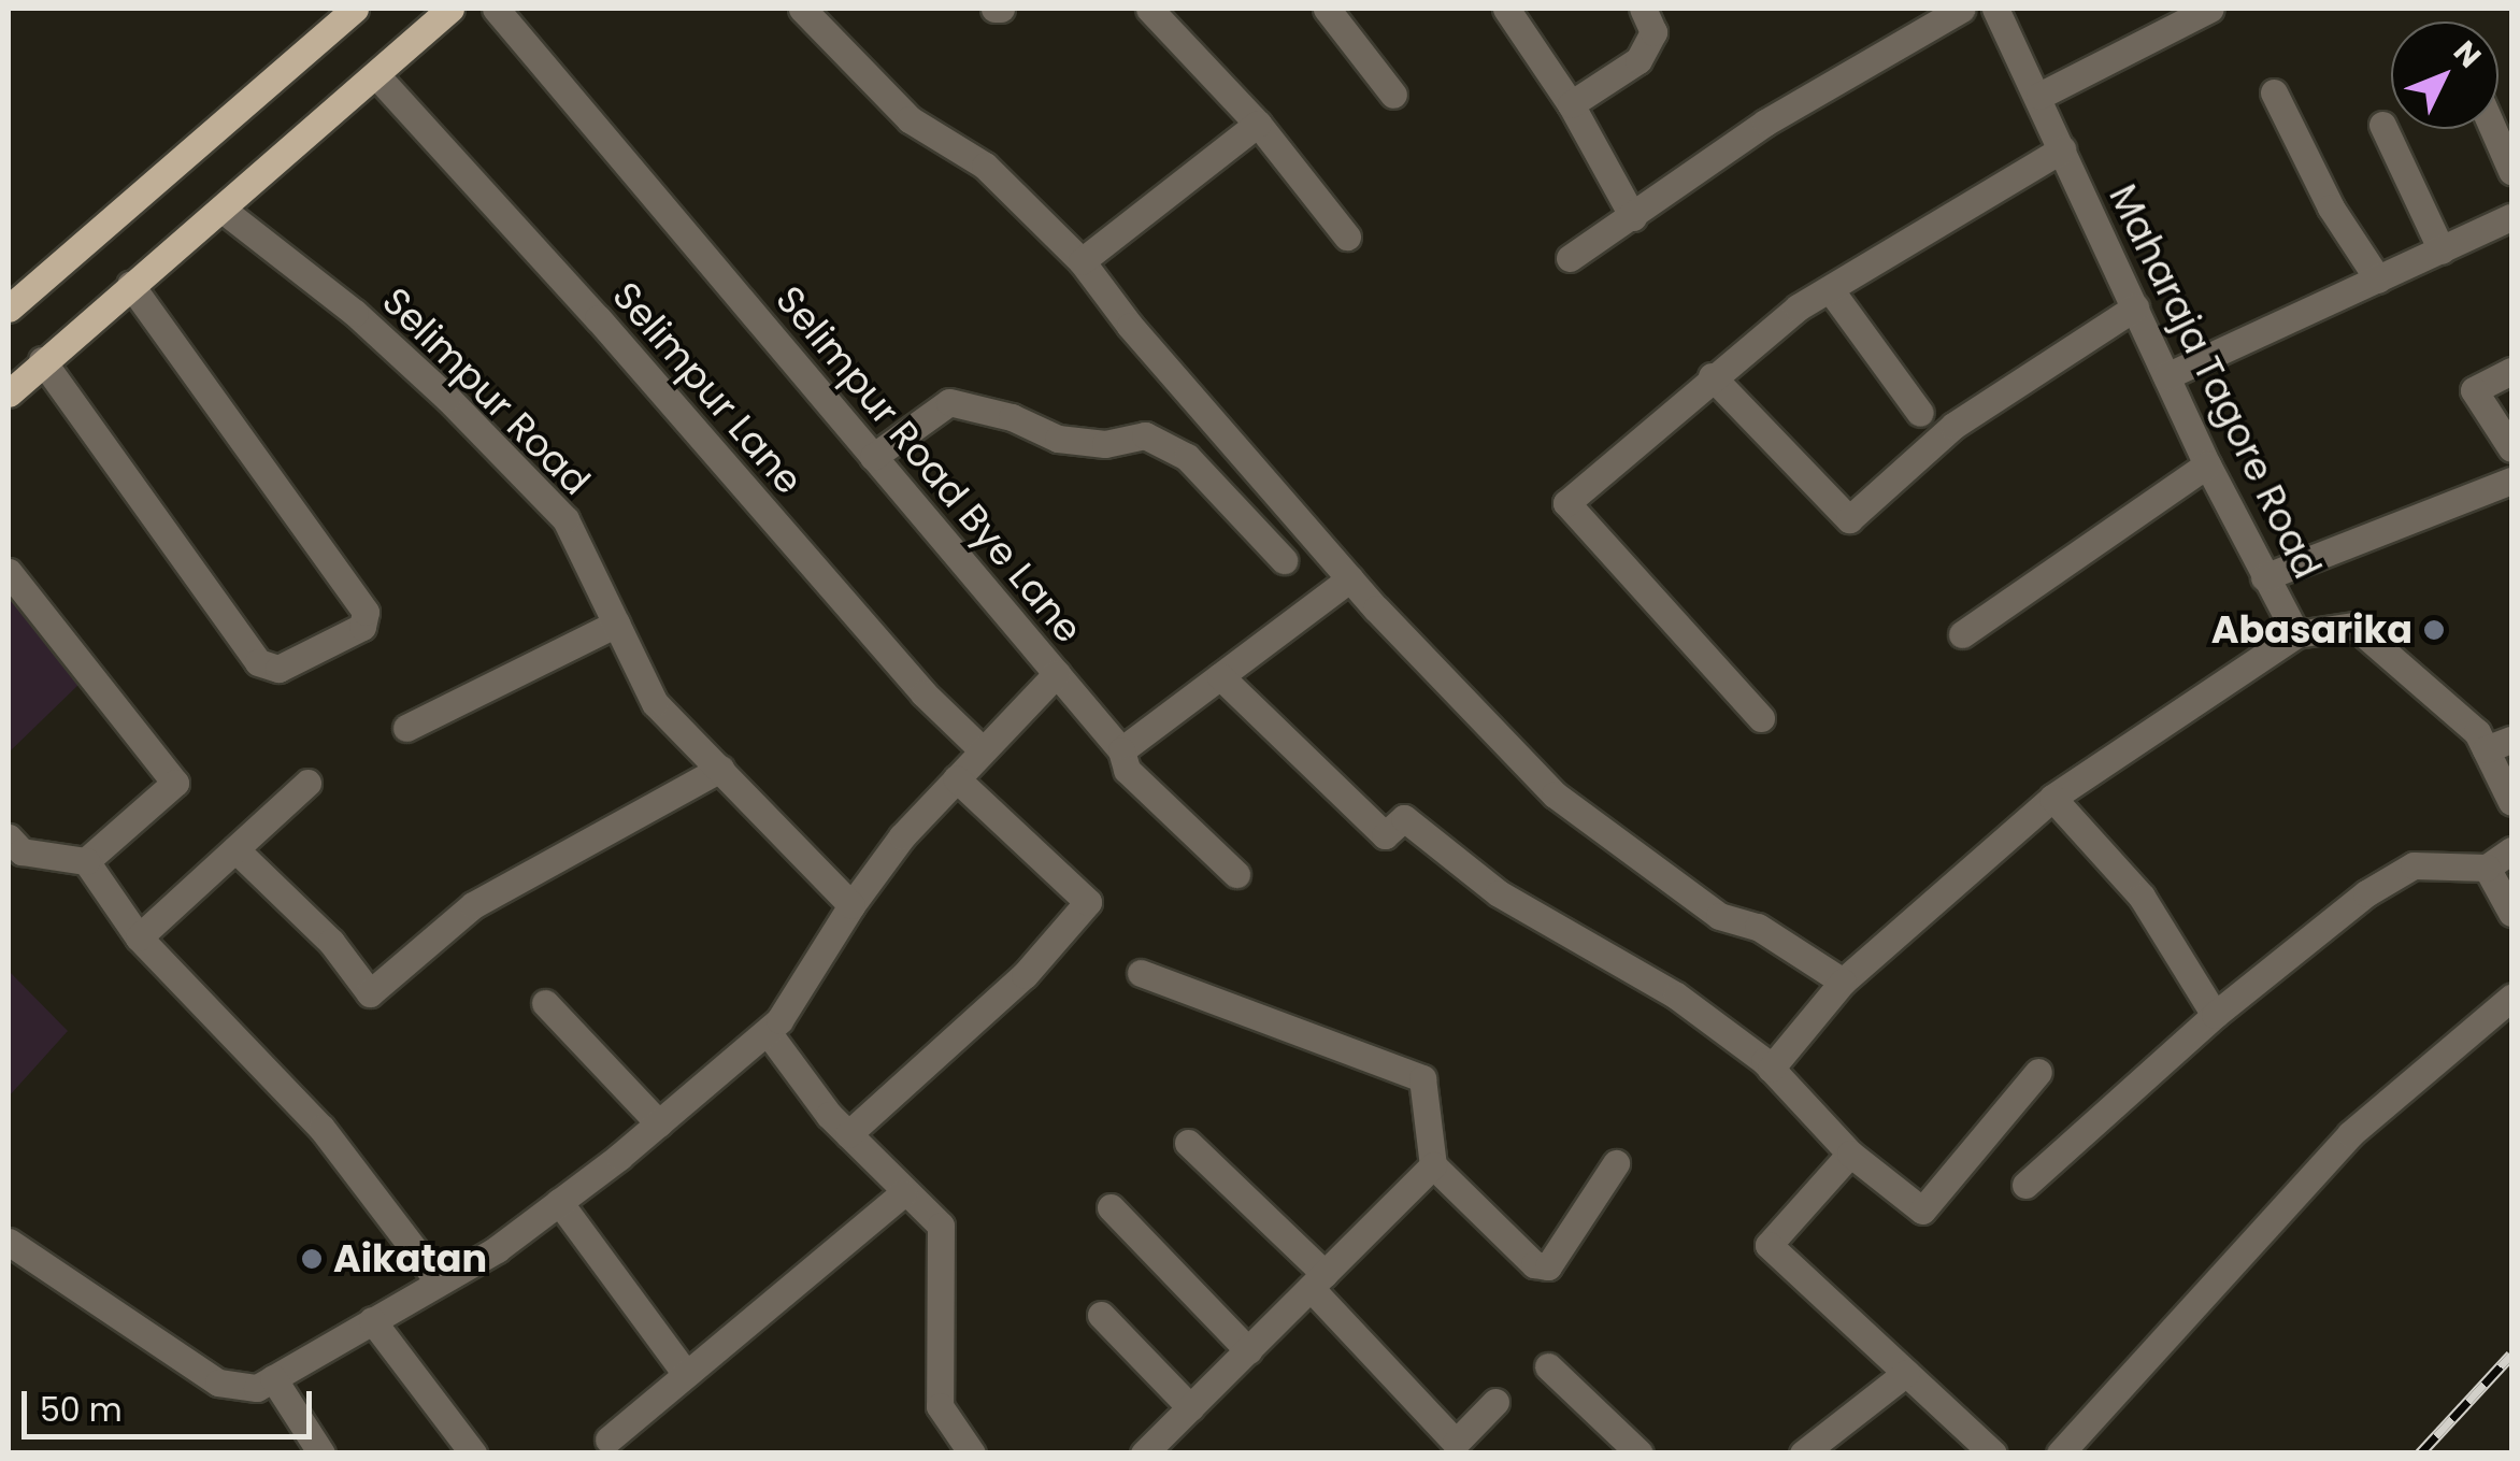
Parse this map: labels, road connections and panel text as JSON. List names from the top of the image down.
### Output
{
  "streets": {
    "street": [
      "Maharaja Tagore Road",
      "Selimpur Lane",
      "Selimpur Road",
      "Selimpur Road Bye Lane"
    ]
  },
  "places": ["Abasarika", "Aikatan"],
  "scale_bar": "50 m",
  "north": "top right"
}
